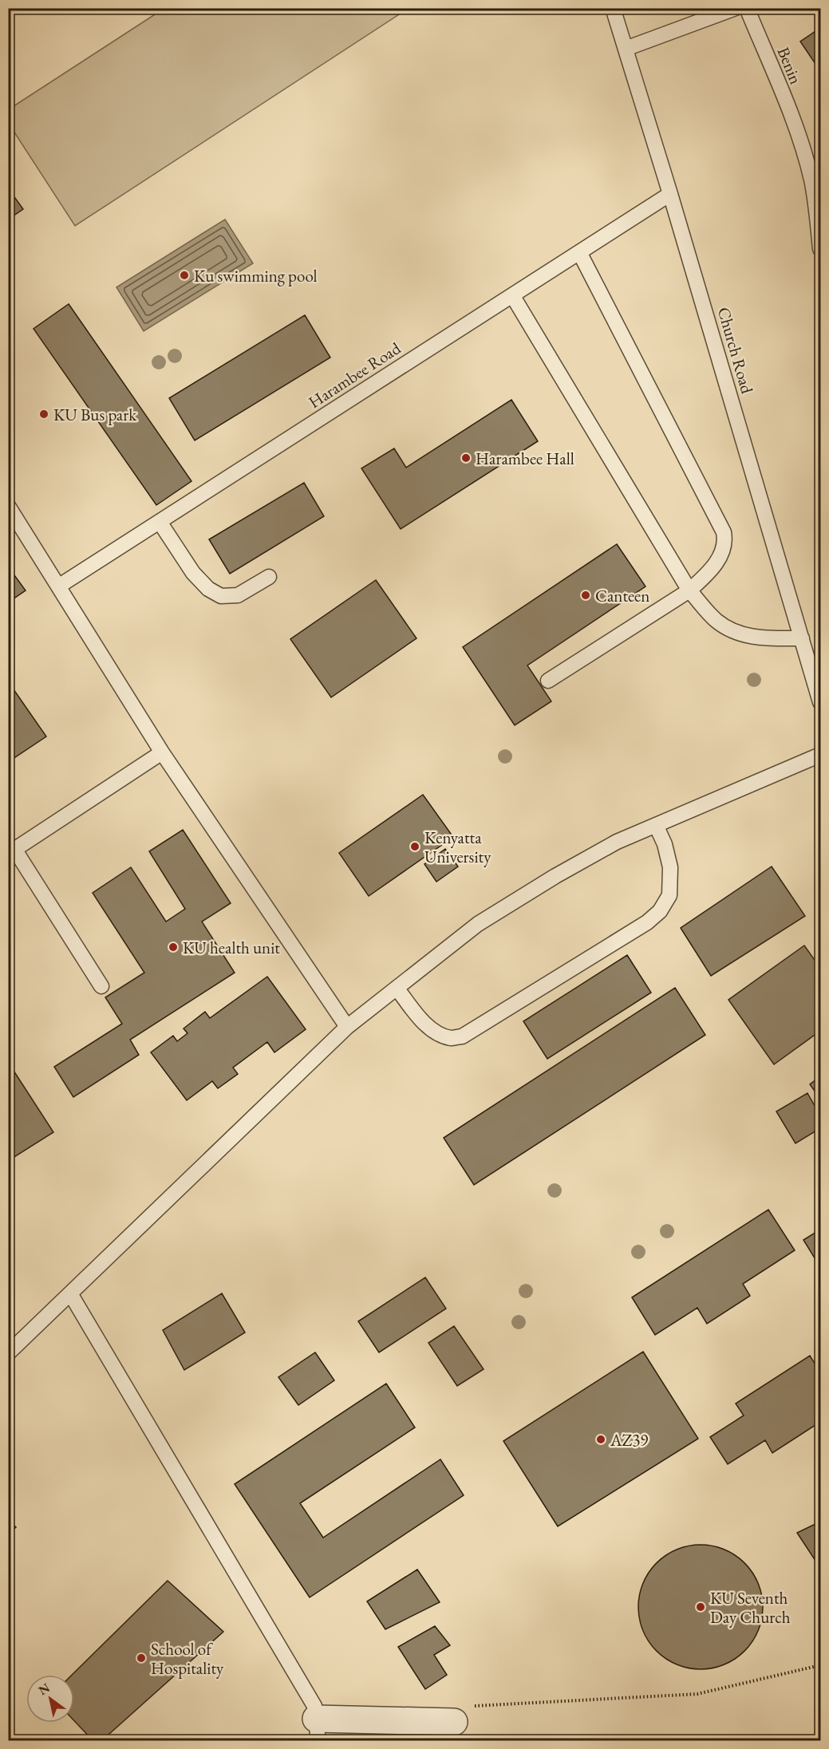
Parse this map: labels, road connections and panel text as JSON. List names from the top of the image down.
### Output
{
  "streets": {
    "lane": ["Benin", "Church Road", "Harambee Road"]
  },
  "crossings": [
    ["Church Road", "Harambee Road"]
  ],
  "places": [
    "Ku swimming pool",
    "KU Bus park",
    "Harambee Hall",
    "Canteen",
    "Kenyatta University",
    "KU health unit",
    "AZ39",
    "KU Seventh Day Church",
    "School of Hospitality"
  ],
  "north": "top left"
}
